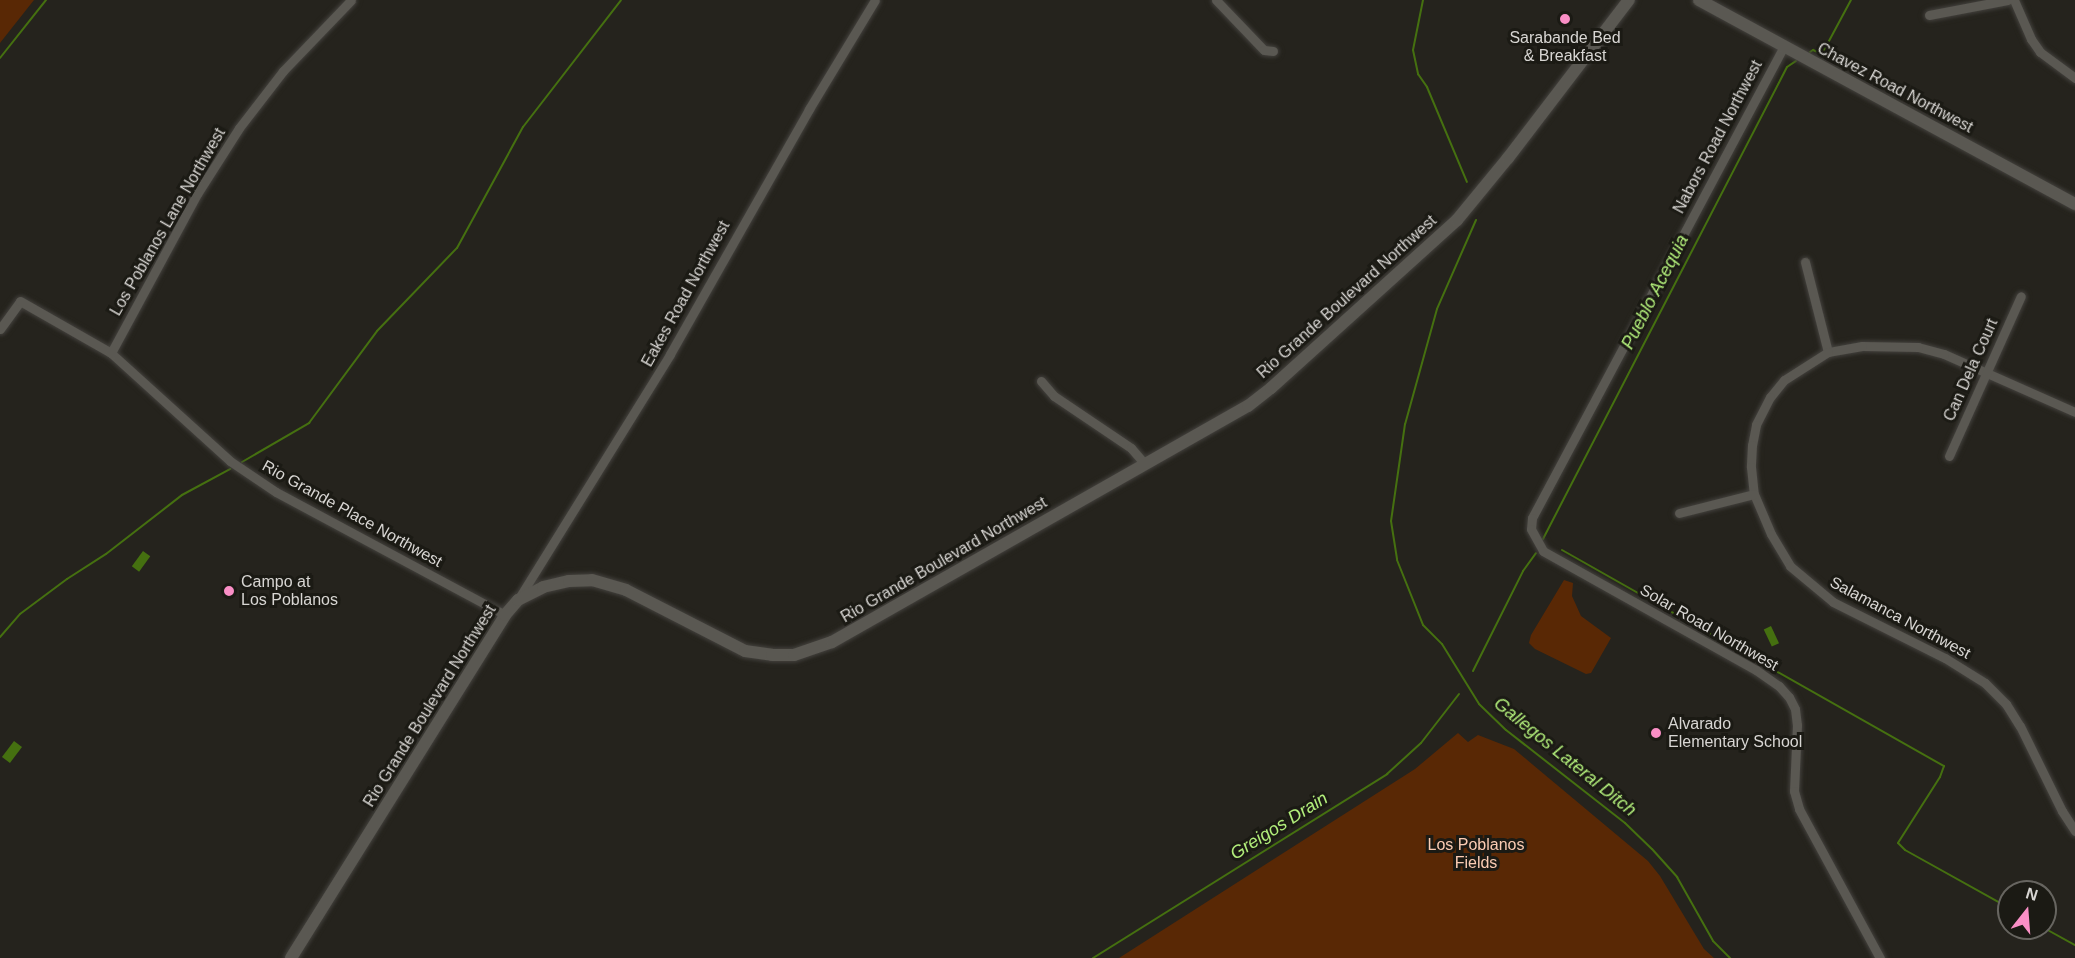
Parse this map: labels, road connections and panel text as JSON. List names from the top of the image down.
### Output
{
  "streets": {
    "street": [
      "Chavez Road Northwest",
      "Nabors Road Northwest",
      "Los Poblanos Lane Northwest",
      "Eakes Road Northwest",
      "Rio Grande Boulevard Northwest",
      "Can Dela Court",
      "Rio Grande Place Northwest",
      "Salamanca Northwest",
      "Solar Road Northwest"
    ]
  },
  "crossings": [
    ["Chavez Road Northwest", "Nabors Road Northwest"],
    ["Nabors Road Northwest", "Solar Road Northwest"],
    ["Los Poblanos Lane Northwest", "Rio Grande Place Northwest"],
    ["Eakes Road Northwest", "Rio Grande Boulevard Northwest"],
    ["Rio Grande Boulevard Northwest", "Rio Grande Place Northwest"],
    ["Can Dela Court", "Salamanca Northwest"]
  ],
  "water": ["Pueblo Acequia", "Gallegos Lateral Ditch", "Greigos Drain"],
  "parks": ["Los Poblanos Fields"],
  "places": ["Sarabande Bed & Breakfast", "Campo at Los Poblanos", "Alvarado Elementary School"],
  "north": "top"
}
